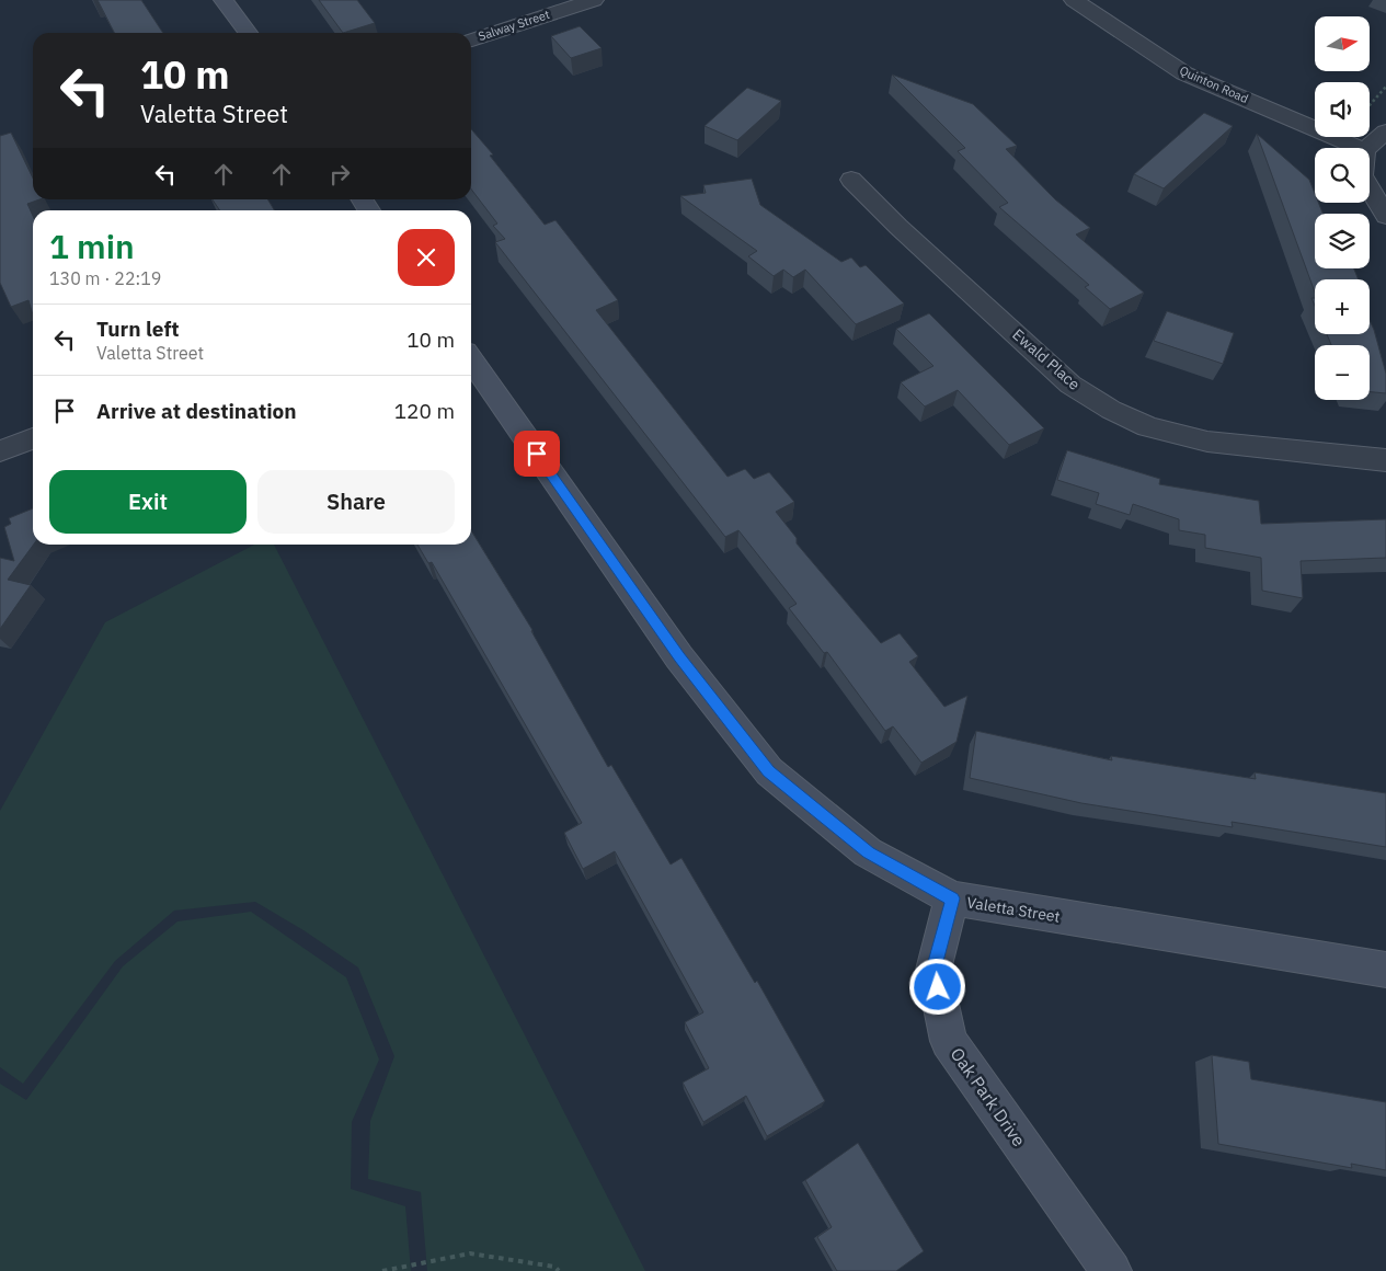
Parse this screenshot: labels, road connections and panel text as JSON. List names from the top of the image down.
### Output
{
  "streets": {
    "street": [
      "Salway Street",
      "Quinton Road",
      "Ewald Place",
      "Valetta Street",
      "Oak Park Drive"
    ]
  },
  "crossings": [
    ["Valetta Street", "Oak Park Drive"]
  ],
  "north": "right",
  "page": {
    "map_buttons": ["+", "−"],
    "turn": ["10 m", "Valetta Street"],
    "heading": ["1 min", "130 m · 22:19"],
    "list": [
      {
        "name": "Turn left",
        "note": "Valetta Street",
        "value": "10 m"
      },
      {
        "name": "Arrive at destination",
        "value": "120 m"
      }
    ],
    "buttons": ["Exit", "Share"]
  }
}
